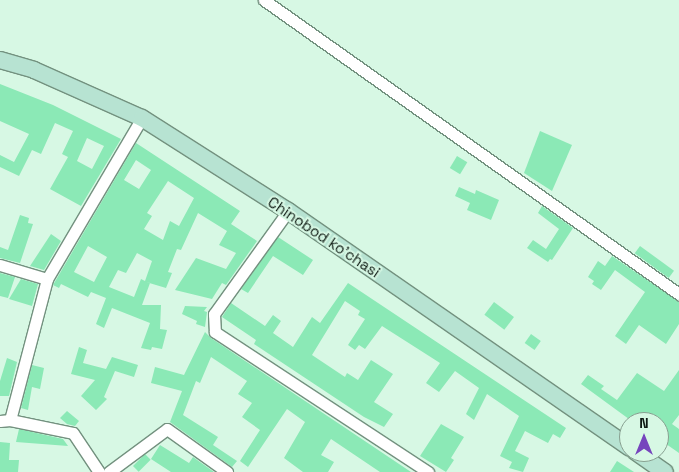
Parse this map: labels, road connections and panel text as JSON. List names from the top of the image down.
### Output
{
  "streets": {
    "street": ["Chinobod ko'chasi"]
  },
  "north": "top"
}
